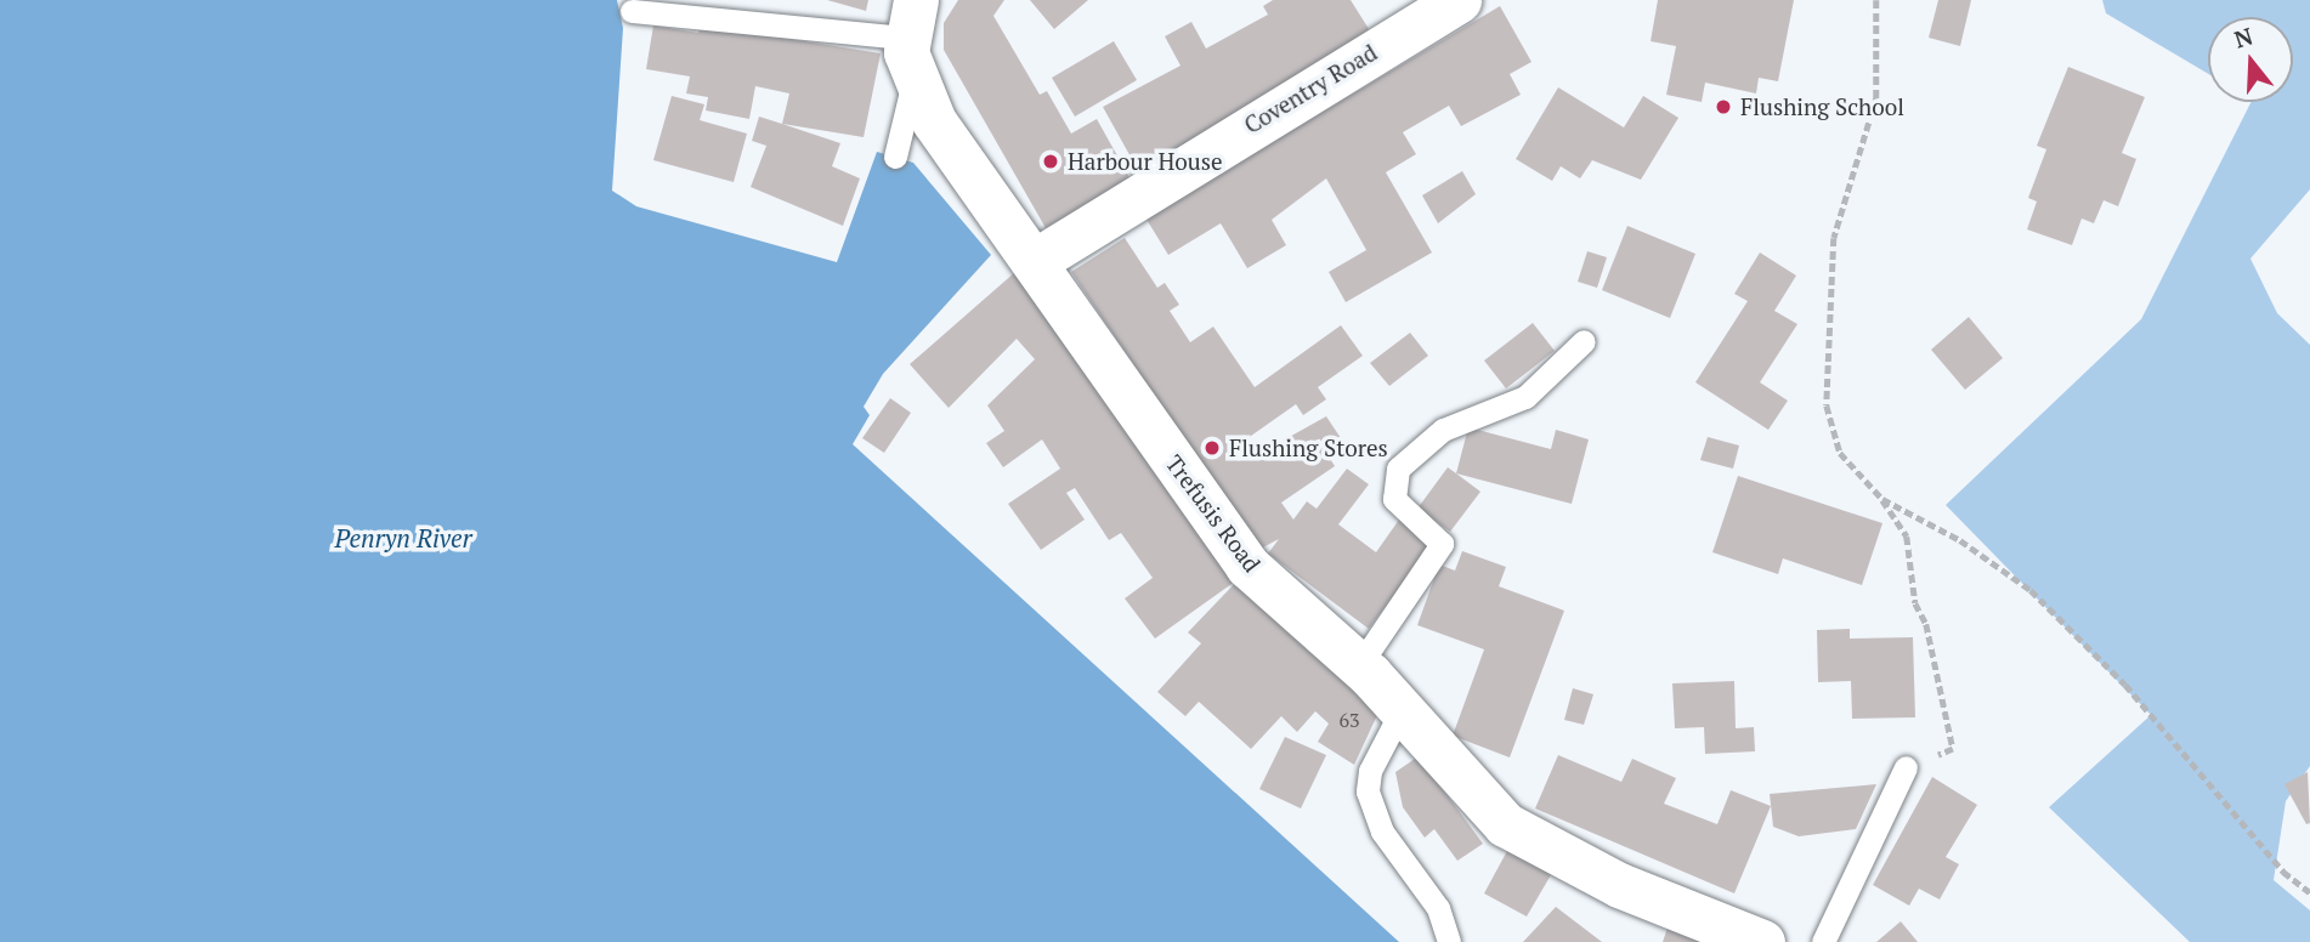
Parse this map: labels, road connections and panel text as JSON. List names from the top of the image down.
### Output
{
  "streets": {
    "street": ["Coventry Road", "Trefusis Road"]
  },
  "crossings": [
    ["Coventry Road", "Trefusis Road"]
  ],
  "water": ["Penryn River"],
  "places": ["Flushing School", "Harbour House", "Flushing Stores"],
  "house_numbers": ["63"],
  "north": "top"
}
